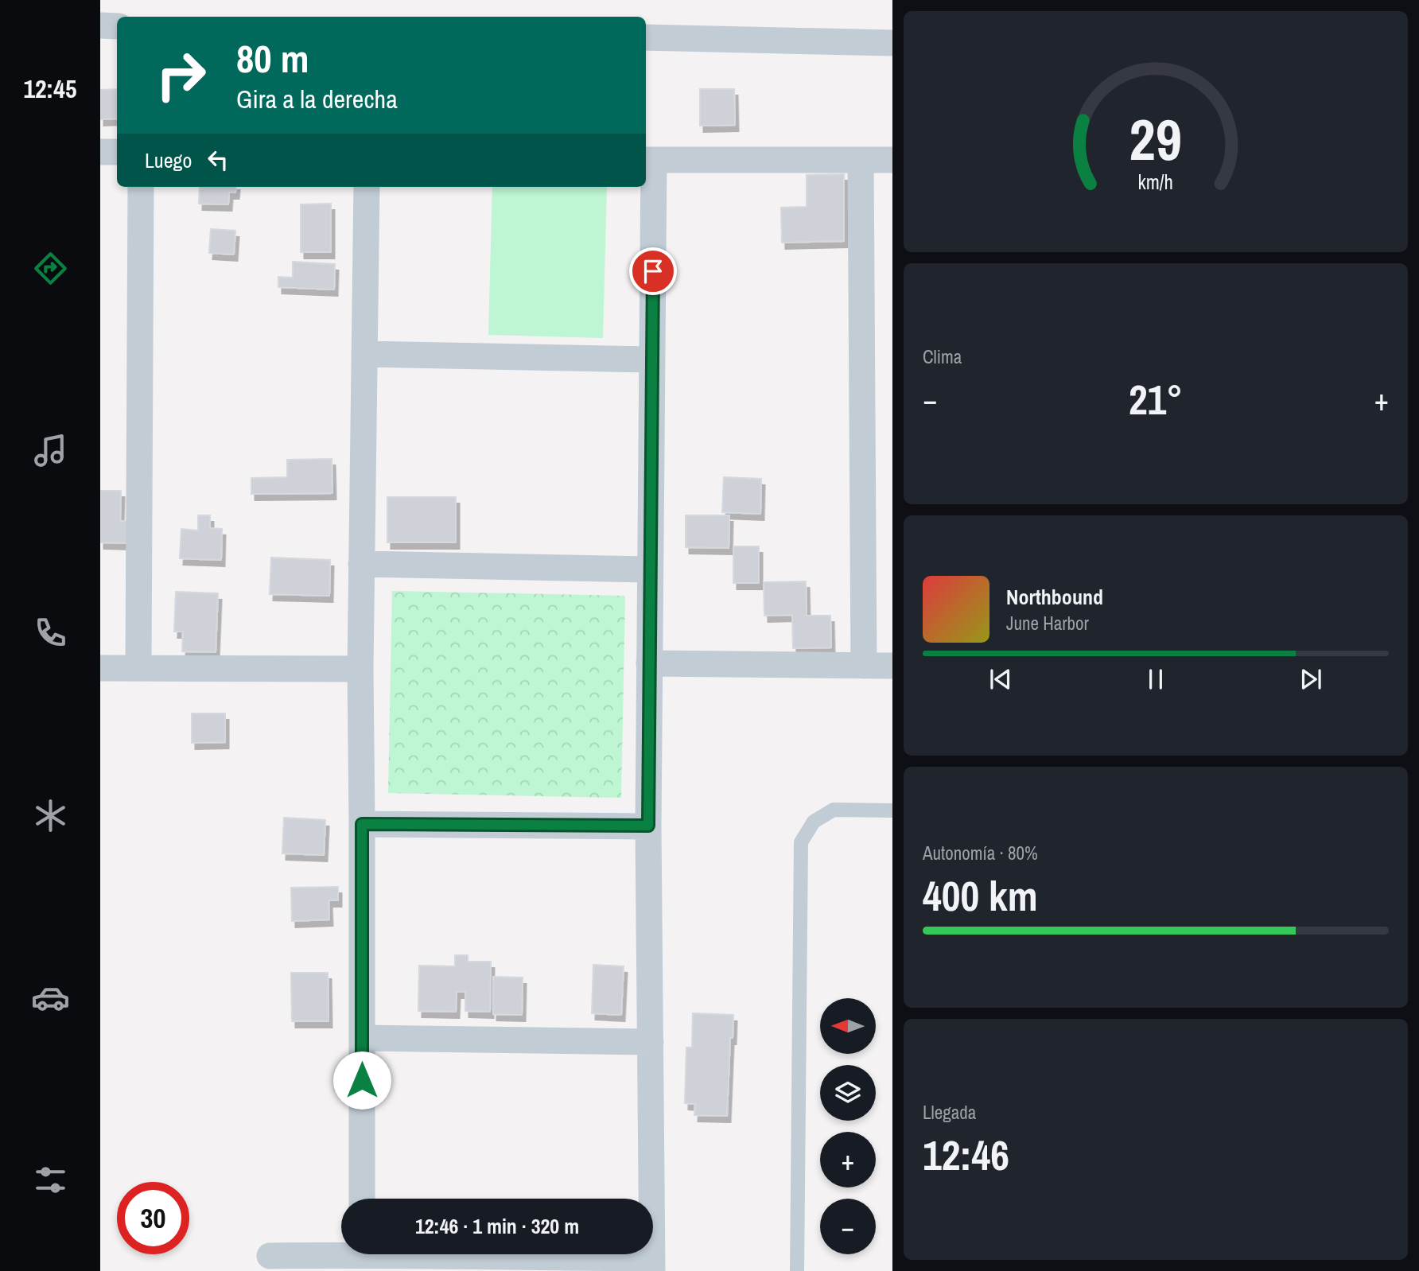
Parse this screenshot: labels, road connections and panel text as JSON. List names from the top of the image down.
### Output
{
  "north": "left",
  "page": {
    "tabs": "12:45",
    "turn": ["80 m", "Gira a la derecha"],
    "then": "Luego",
    "tile": [
      "Clima",
      ["Autonomía · 80%", "400 km"],
      ["Llegada", "12:46"]
    ],
    "heat": ["−", "21°", "+"],
    "song": ["Northbound", "June Harbor"],
    "map_buttons": ["+", "−"],
    "limit": "30",
    "trip": "12:46 · 1 min · 320 m",
    "gauge": ["29", "km/h"]
  }
}
